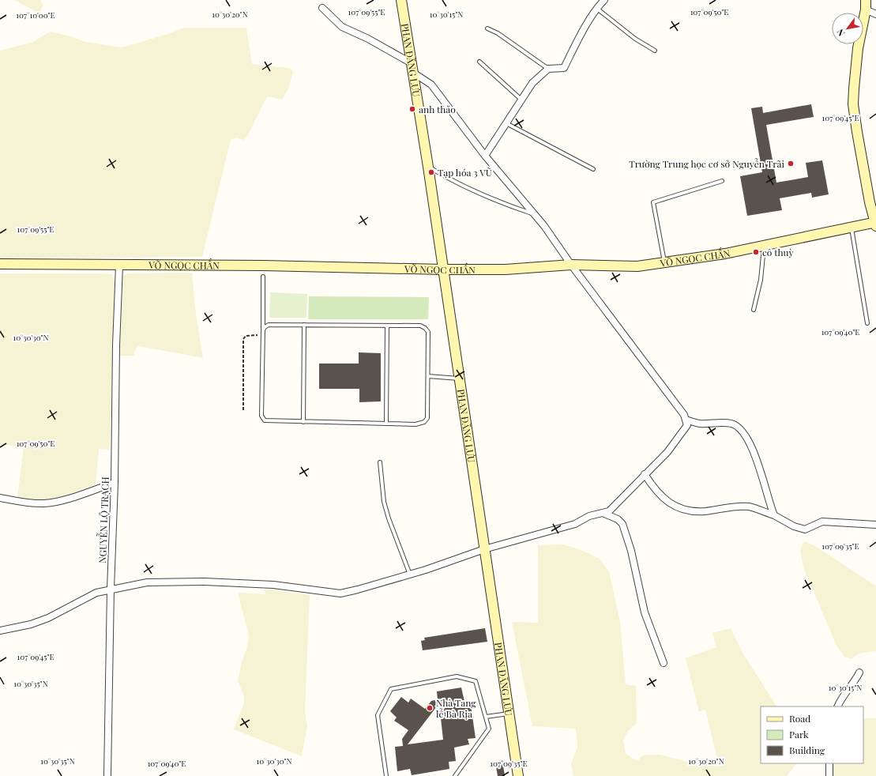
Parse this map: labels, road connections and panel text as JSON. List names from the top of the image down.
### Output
{
  "streets": {
    "street": ["PHAN ĐĂNG LƯU", "VÕ NGỌC CHẤN", "NGUYỄN LỘ TRẠCH"]
  },
  "crossings": [
    ["PHAN ĐĂNG LƯU", "VÕ NGỌC CHẤN"],
    ["VÕ NGỌC CHẤN", "NGUYỄN LỘ TRẠCH"]
  ],
  "places": [
    "anh thảo",
    "Trường Trung học cơ sở Nguyễn Trãi",
    "Tạp hóa 3 VŨ",
    "cô thuỳ",
    "Nhà Tang lễ Bà Rịa"
  ],
  "legend": ["Road", "Park", "Building"],
  "north": "bottom left",
  "coordinates": [
    "107°09'55\"E",
    "107°09'50\"E",
    "10°30'20\"N",
    "10°30'15\"N",
    "107°10'00\"E",
    "107°09'45\"E",
    "107°09'40\"E",
    "10°30'30\"N",
    "107°09'35\"E",
    "10°30'35\"N"
  ]
}
